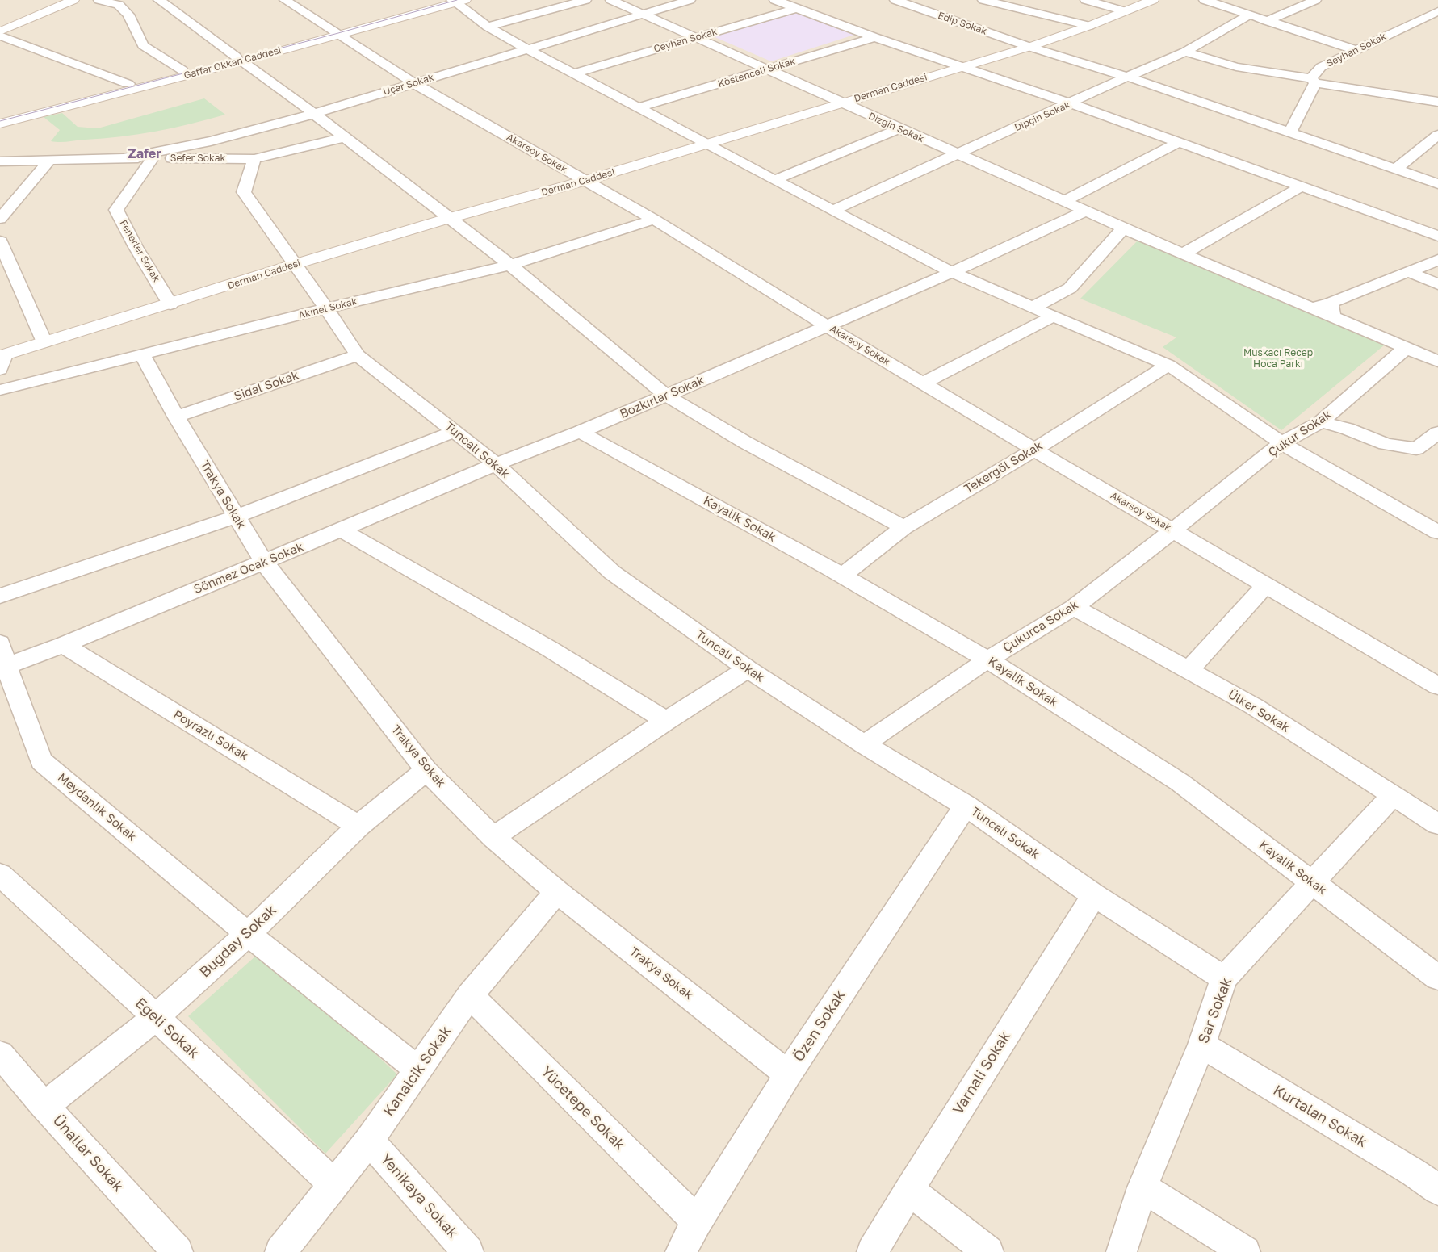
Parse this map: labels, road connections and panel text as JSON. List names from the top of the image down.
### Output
{
  "streets": {
    "main road": ["Gaffar Okkan Caddesi", "Derman Caddesi"],
    "street": [
      "Edip Sokak",
      "Ceyhan Sokak",
      "Seyhan Sokak",
      "Köstenceli Sokak",
      "Uçar Sokak",
      "Dipçin Sokak",
      "Dizgin Sokak",
      "Akarsoy Sokak",
      "Sefer Sokak",
      "Fenerler Sokak",
      "Akınel Sokak",
      "Sidal Sokak",
      "Bozkırlar Sokak",
      "Çukur Sokak",
      "Tuncalı Sokak",
      "Tekergöl Sokak",
      "Trakya Sokak",
      "Kayalik Sokak",
      "Sönmez Ocak Sokak",
      "Çukurca Sokak",
      "Ülker Sokak",
      "Poyrazlı Sokak",
      "Meydanlık Sokak",
      "Buğday Sokak",
      "Sar Sokak",
      "Özen Sokak",
      "Egeli Sokak",
      "Kanalcik Sokak",
      "Varnali Sokak",
      "Yücetepe Sokak",
      "Kurtalan Sokak",
      "Ünallar Sokak",
      "Yenikaya Sokak"
    ]
  },
  "crossings": [
    ["Edip Sokak", "Seyhan Sokak"],
    ["Edip Sokak", "Derman Caddesi"],
    ["Edip Sokak", "Dipçin Sokak"],
    ["Ceyhan Sokak", "Dizgin Sokak"],
    ["Gaffar Okkan Caddesi", "Akarsoy Sokak"],
    ["Köstenceli Sokak", "Dizgin Sokak"],
    ["Uçar Sokak", "Dizgin Sokak"],
    ["Uçar Sokak", "Akarsoy Sokak"],
    ["Uçar Sokak", "Sefer Sokak"],
    ["Derman Caddesi", "Dizgin Sokak"],
    ["Derman Caddesi", "Akarsoy Sokak"],
    ["Derman Caddesi", "Fenerler Sokak"],
    ["Derman Caddesi", "Tuncalı Sokak"],
    ["Dipçin Sokak", "Dizgin Sokak"],
    ["Dizgin Sokak", "Bozkırlar Sokak"],
    ["Akarsoy Sokak", "Akınel Sokak"],
    ["Akarsoy Sokak", "Bozkırlar Sokak"],
    ["Akarsoy Sokak", "Çukur Sokak"],
    ["Akarsoy Sokak", "Tekergöl Sokak"],
    ["Akarsoy Sokak", "Çukurca Sokak"],
    ["Sefer Sokak", "Fenerler Sokak"],
    ["Akınel Sokak", "Tuncalı Sokak"],
    ["Akınel Sokak", "Trakya Sokak"],
    ["Sidal Sokak", "Tuncalı Sokak"],
    ["Sidal Sokak", "Trakya Sokak"],
    ["Bozkırlar Sokak", "Tuncalı Sokak"],
    ["Bozkırlar Sokak", "Kayalik Sokak"],
    ["Bozkırlar Sokak", "Sönmez Ocak Sokak"],
    ["Çukur Sokak", "Çukurca Sokak"],
    ["Tuncalı Sokak", "Sönmez Ocak Sokak"],
    ["Tuncalı Sokak", "Çukurca Sokak"],
    ["Tuncalı Sokak", "Sar Sokak"],
    ["Tuncalı Sokak", "Özen Sokak"],
    ["Tuncalı Sokak", "Varnali Sokak"],
    ["Tekergöl Sokak", "Kayalik Sokak"],
    ["Trakya Sokak", "Sönmez Ocak Sokak"],
    ["Trakya Sokak", "Buğday Sokak"],
    ["Trakya Sokak", "Özen Sokak"],
    ["Trakya Sokak", "Kanalcik Sokak"],
    ["Kayalik Sokak", "Çukurca Sokak"],
    ["Kayalik Sokak", "Sar Sokak"],
    ["Sönmez Ocak Sokak", "Poyrazlı Sokak"],
    ["Sönmez Ocak Sokak", "Meydanlık Sokak"],
    ["Çukurca Sokak", "Ülker Sokak"],
    ["Ülker Sokak", "Sar Sokak"],
    ["Poyrazlı Sokak", "Buğday Sokak"],
    ["Meydanlık Sokak", "Buğday Sokak"],
    ["Meydanlık Sokak", "Kanalcik Sokak"],
    ["Buğday Sokak", "Egeli Sokak"],
    ["Buğday Sokak", "Ünallar Sokak"],
    ["Sar Sokak", "Kurtalan Sokak"],
    ["Özen Sokak", "Yücetepe Sokak"],
    ["Egeli Sokak", "Kanalcik Sokak"],
    ["Kanalcik Sokak", "Yücetepe Sokak"],
    ["Kanalcik Sokak", "Yenikaya Sokak"]
  ],
  "districts": ["Zafer"],
  "parks": ["Muskacı Recep Hoca Parkı"]
}
